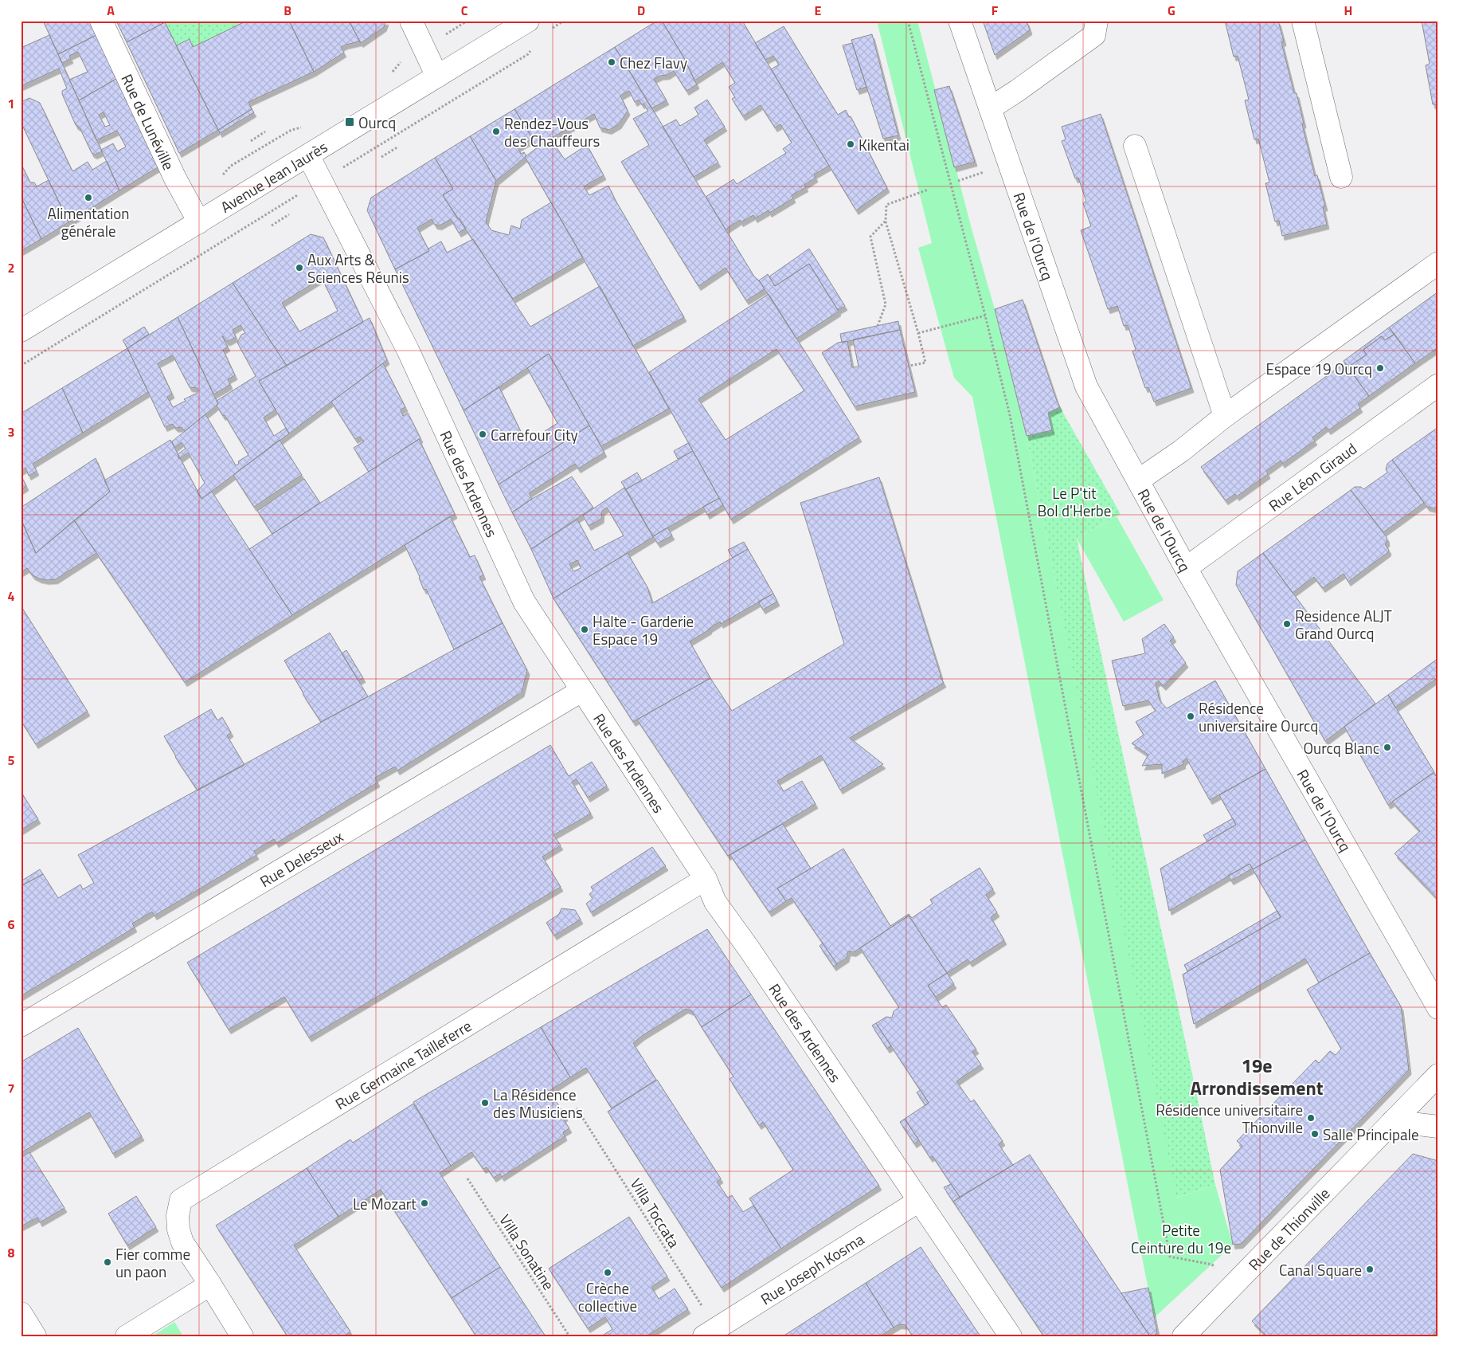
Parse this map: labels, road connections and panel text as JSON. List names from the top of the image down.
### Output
{
  "streets": {
    "street": [
      "Rue de Lunéville",
      "Avenue Jean Jaurès",
      "Rue de l'Ourcq",
      "Rue Léon Giraud",
      "Rue des Ardennes",
      "Rue Delesseux",
      "Rue Germaine Tailleferre",
      "Rue de Thionville",
      "Rue Joseph Kosma"
    ],
    "path": ["Villa Toccata", "Villa Sonatine"]
  },
  "crossings": [
    ["Rue de Lunéville", "Avenue Jean Jaurès"],
    ["Avenue Jean Jaurès", "Rue des Ardennes"],
    ["Rue de l'Ourcq", "Rue Léon Giraud"],
    ["Rue des Ardennes", "Rue Delesseux"],
    ["Rue des Ardennes", "Rue Germaine Tailleferre"],
    ["Rue des Ardennes", "Rue Joseph Kosma"],
    ["Villa Toccata", "Rue Joseph Kosma"]
  ],
  "districts": ["19e Arrondissement"],
  "parks": ["Le P'tit Bol d'Herbe", "Petite Ceinture du 19e"],
  "places": {
    "other": [
      "Chez Flavy",
      "Rendez-Vous des Chauffeurs",
      "Kikentai",
      "Alimentation générale",
      "Aux Arts & Sciences Réunis",
      "Espace 19 Ourcq",
      "Carrefour City",
      "Residence ALJT Grand Ourcq",
      "Halte - Garderie Espace 19",
      "Résidence universitaire Ourcq",
      "Ourcq Blanc",
      "La Résidence des Musiciens",
      "Résidence universitaire Thionville",
      "Salle Principale",
      "Le Mozart",
      "Fier comme un paon",
      "Canal Square",
      "Crèche collective"
    ],
    "transit": ["Ourcq"]
  },
  "grid": {
    "columns": [
      "A",
      "B",
      "C",
      "D",
      "E",
      "F",
      "G",
      "H"
    ],
    "rows": [
      "1",
      "2",
      "3",
      "4",
      "5",
      "6",
      "7",
      "8"
    ]
  }
}
